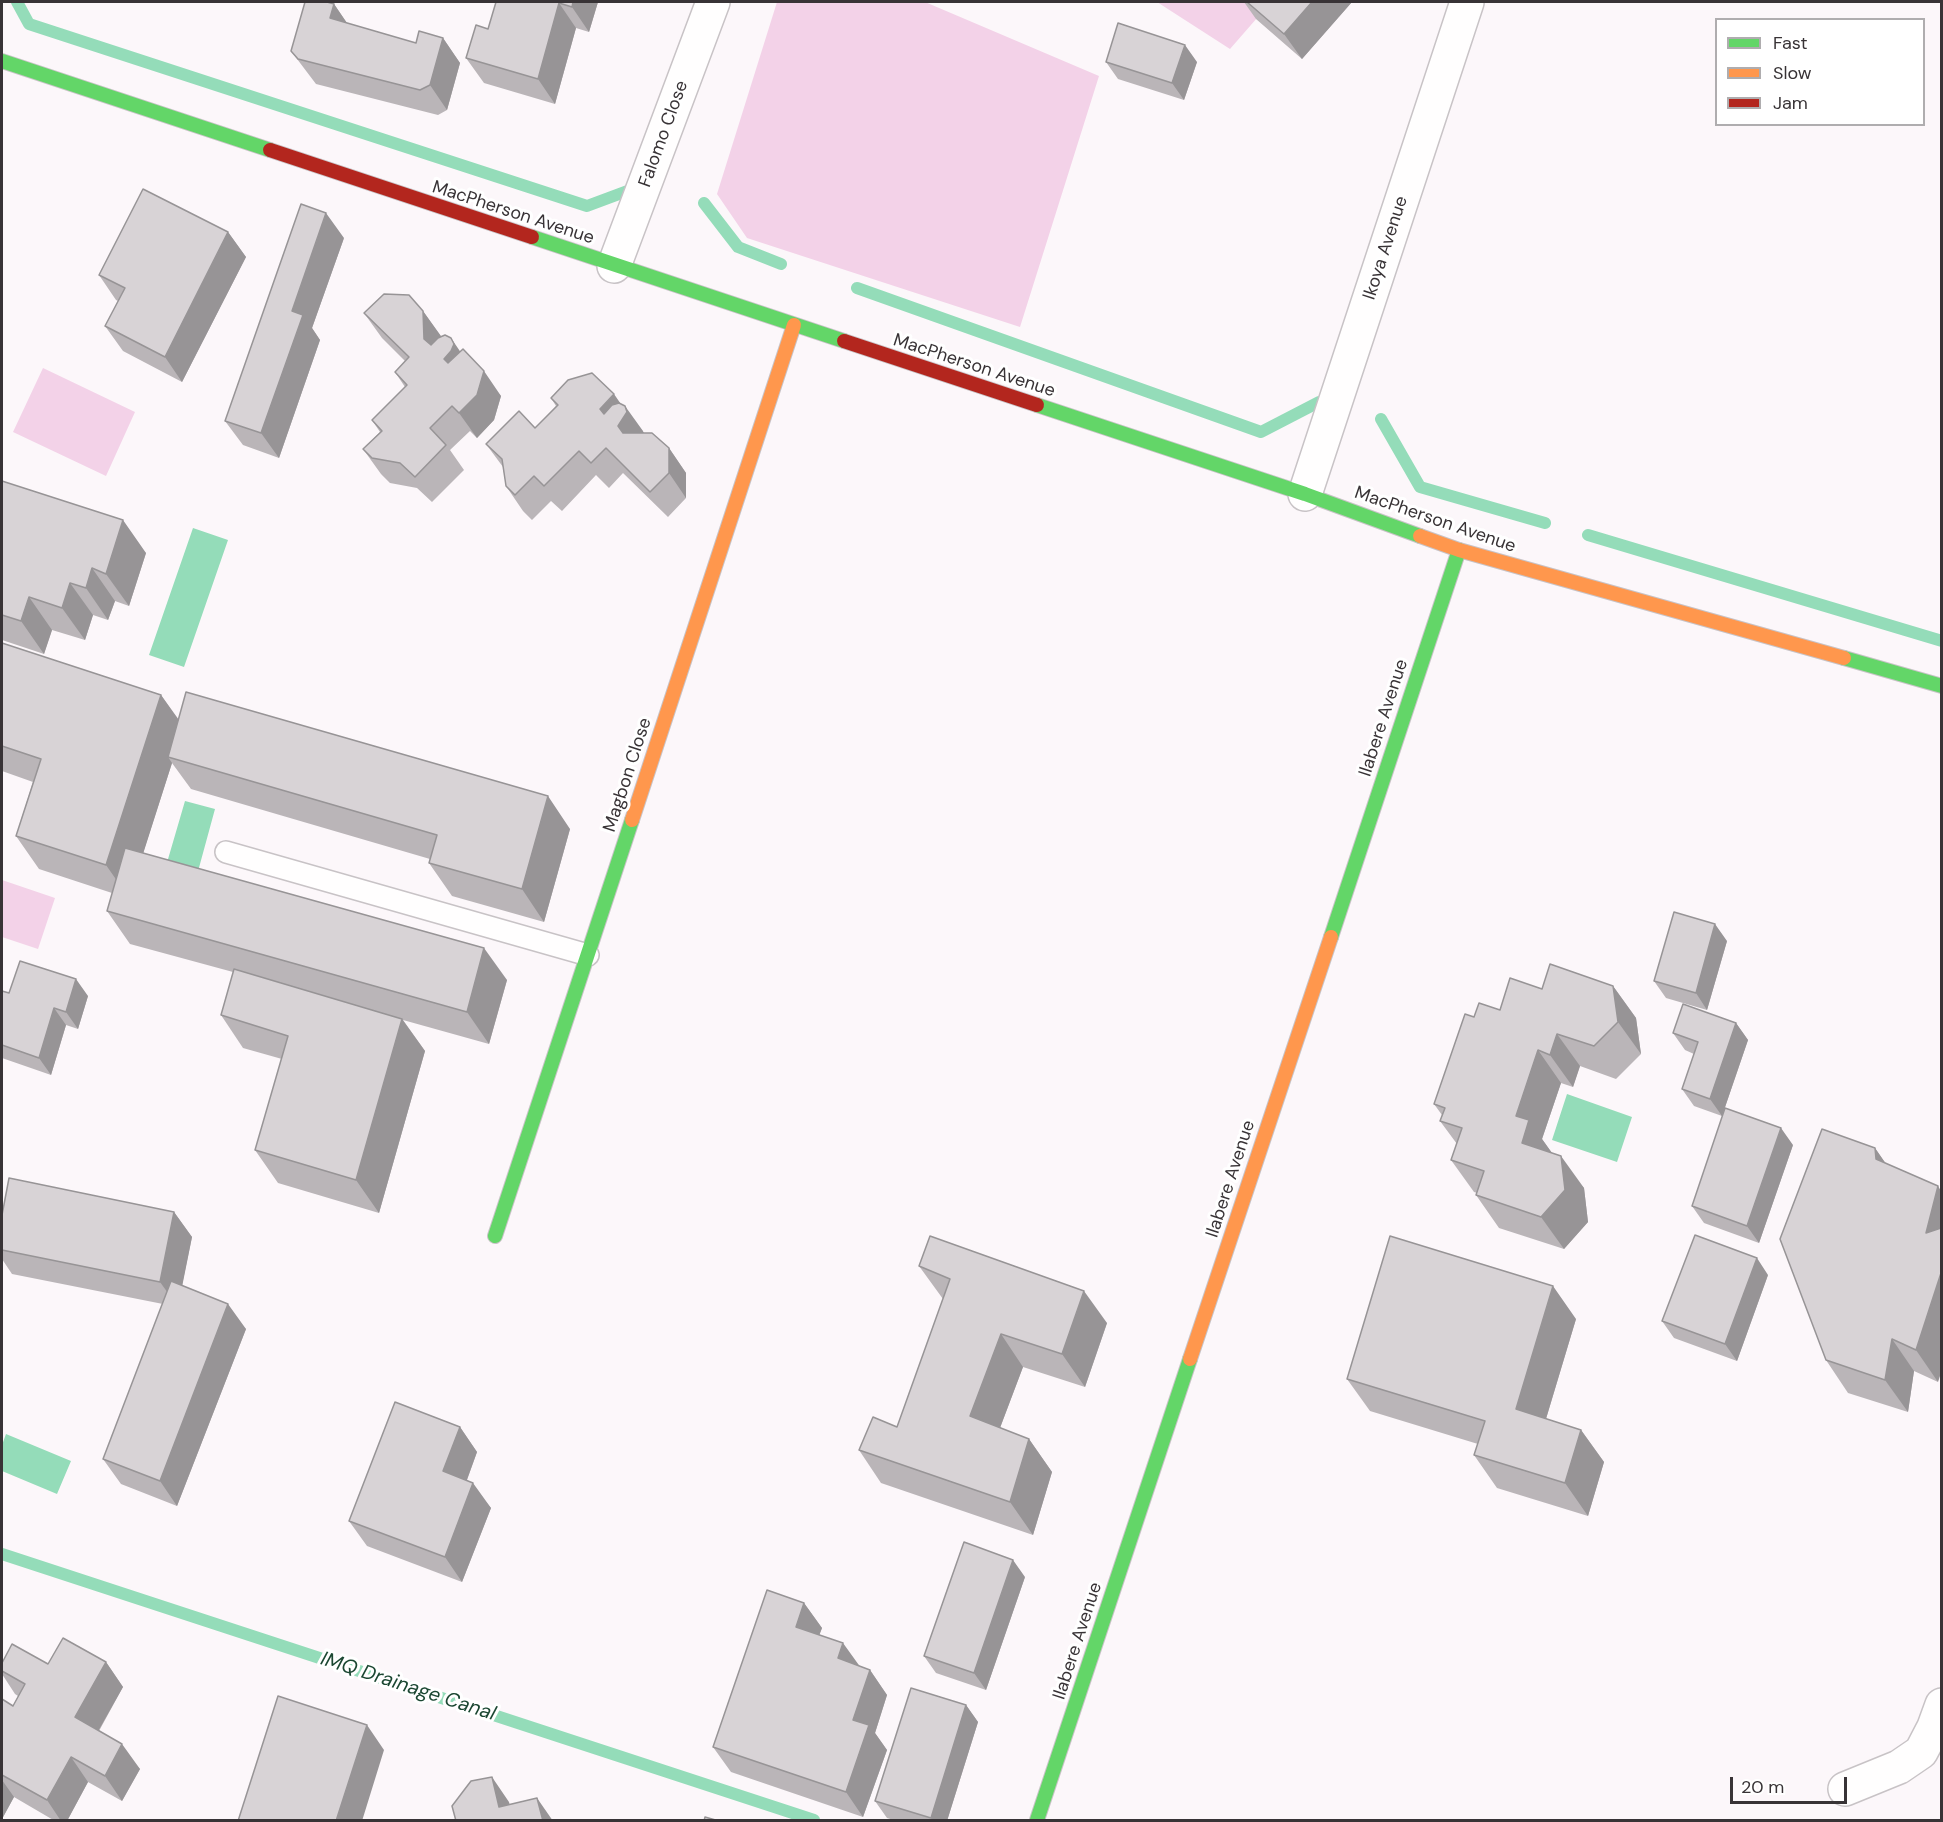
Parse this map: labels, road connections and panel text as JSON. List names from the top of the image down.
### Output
{
  "streets": {
    "street": [
      "Falomo Close",
      "MacPherson Avenue",
      "Ikoya Avenue",
      "Ilabere Avenue",
      "Magbon Close"
    ]
  },
  "crossings": [
    ["Falomo Close", "MacPherson Avenue"],
    ["MacPherson Avenue", "Ikoya Avenue"],
    ["MacPherson Avenue", "Ilabere Avenue"],
    ["MacPherson Avenue", "Magbon Close"]
  ],
  "water": ["IMQ Drainage Canal"],
  "legend": ["Fast", "Slow", "Jam"],
  "scale_bar": "20 m"
}
